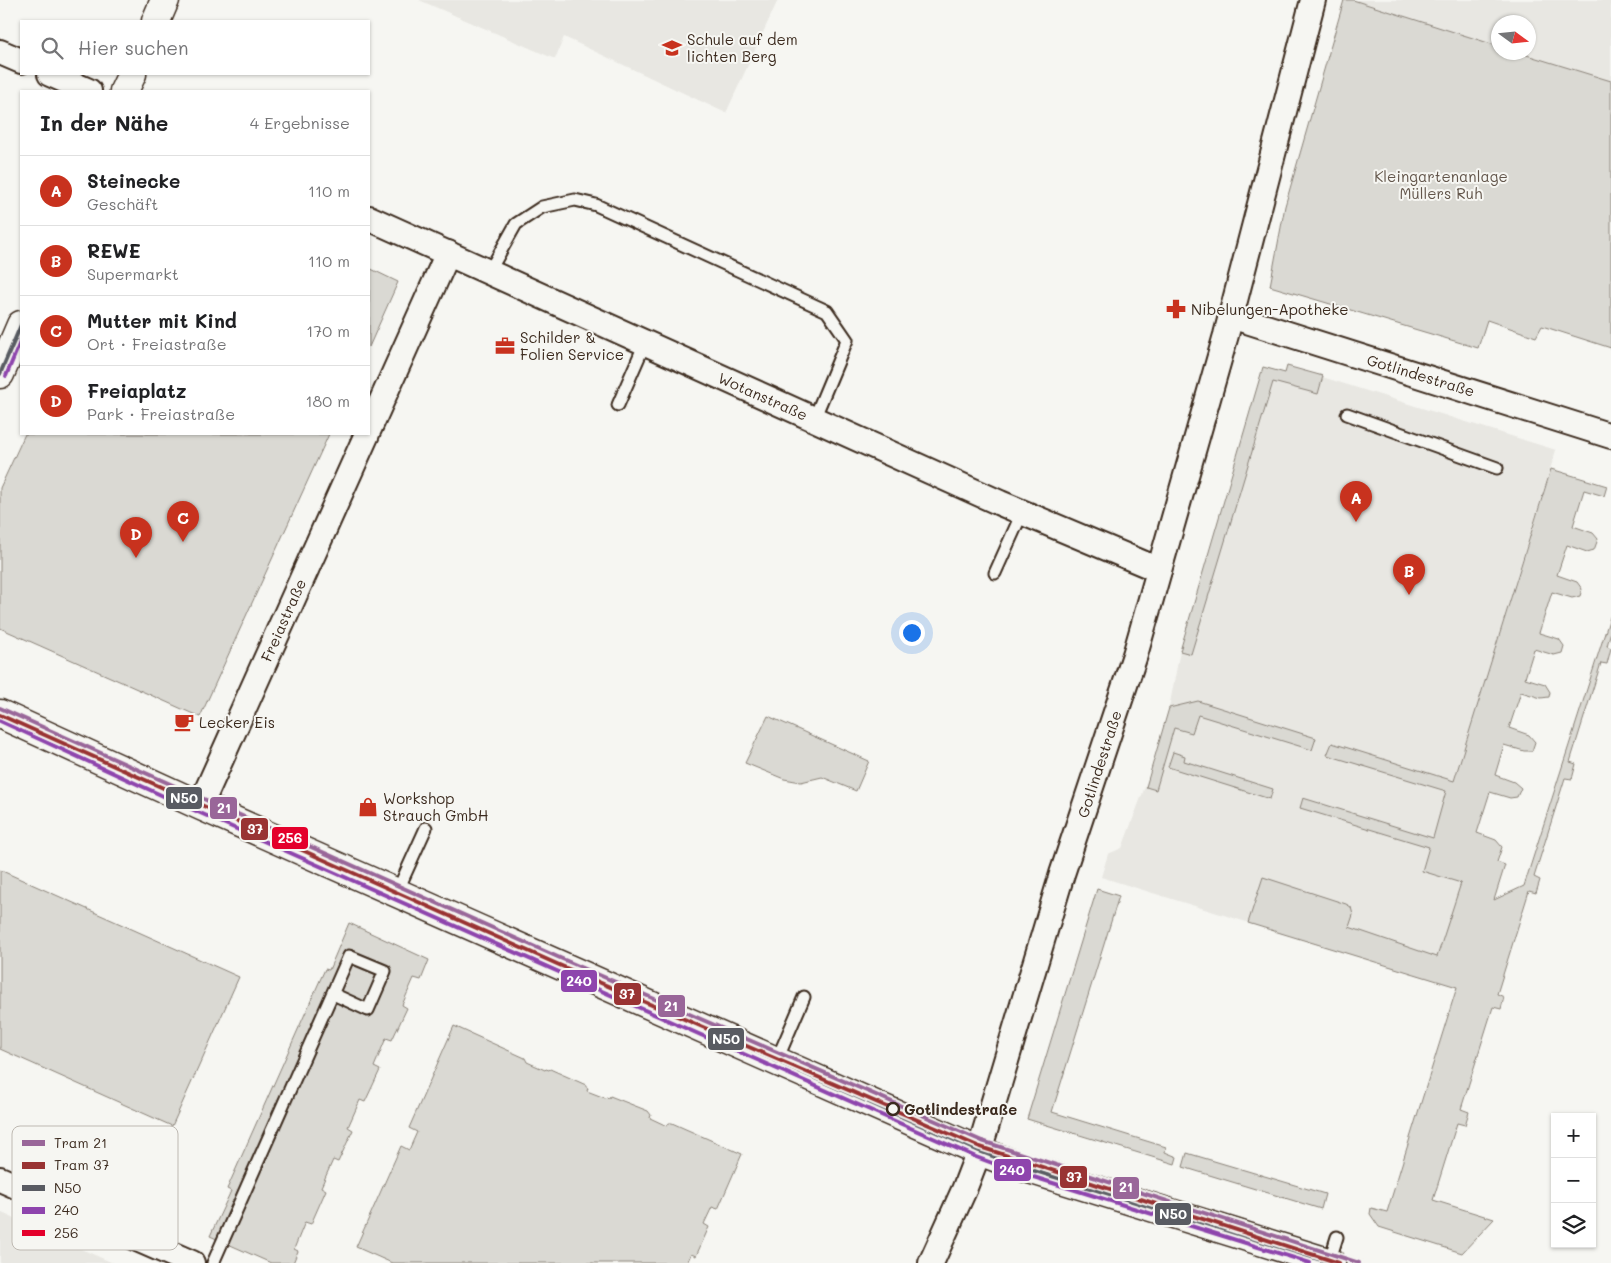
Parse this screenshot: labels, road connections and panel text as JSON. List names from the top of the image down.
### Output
{
  "streets": {
    "street": ["Gotlindestraße", "Wotanstraße", "Freiastraße"]
  },
  "crossings": [
    ["Gotlindestraße", "Wotanstraße"]
  ],
  "parks": ["Kleingartenanlage Müllers Ruh"],
  "places": {
    "school or university": ["Schule auf dem lichten Berg"],
    "pharmacy": ["Nibelungen-Apotheke"],
    "office": ["Schilder & Folien Service"],
    "cafe": ["Lecker Eis"],
    "shop": ["Workshop Strauch GmbH"],
    "other": ["Gotlindestraße"]
  },
  "lines": [
    "transit line N50",
    "transit line 240",
    "tram line 21",
    "transit line 256",
    "tram line 37"
  ],
  "legend": [
    "Tram 21",
    "Tram 37",
    "N50",
    "240",
    "256"
  ],
  "north": "right",
  "page": {
    "search": "Hier suchen",
    "heading": ["In der Nähe", "4 Ergebnisse"],
    "list": [
      {
        "mark": "A",
        "name": "Steinecke",
        "note": "Geschäft",
        "value": "110 m"
      },
      {
        "mark": "B",
        "name": "REWE",
        "note": "Supermarkt",
        "value": "110 m"
      },
      {
        "mark": "C",
        "name": "Mutter mit Kind",
        "note": "Ort · Freiastraße",
        "value": "170 m"
      },
      {
        "mark": "D",
        "name": "Freiaplatz",
        "note": "Park · Freiastraße",
        "value": "180 m"
      }
    ],
    "pins": [
      "A",
      "C",
      "D",
      "B"
    ],
    "map_buttons": ["+", "−"]
  }
}
